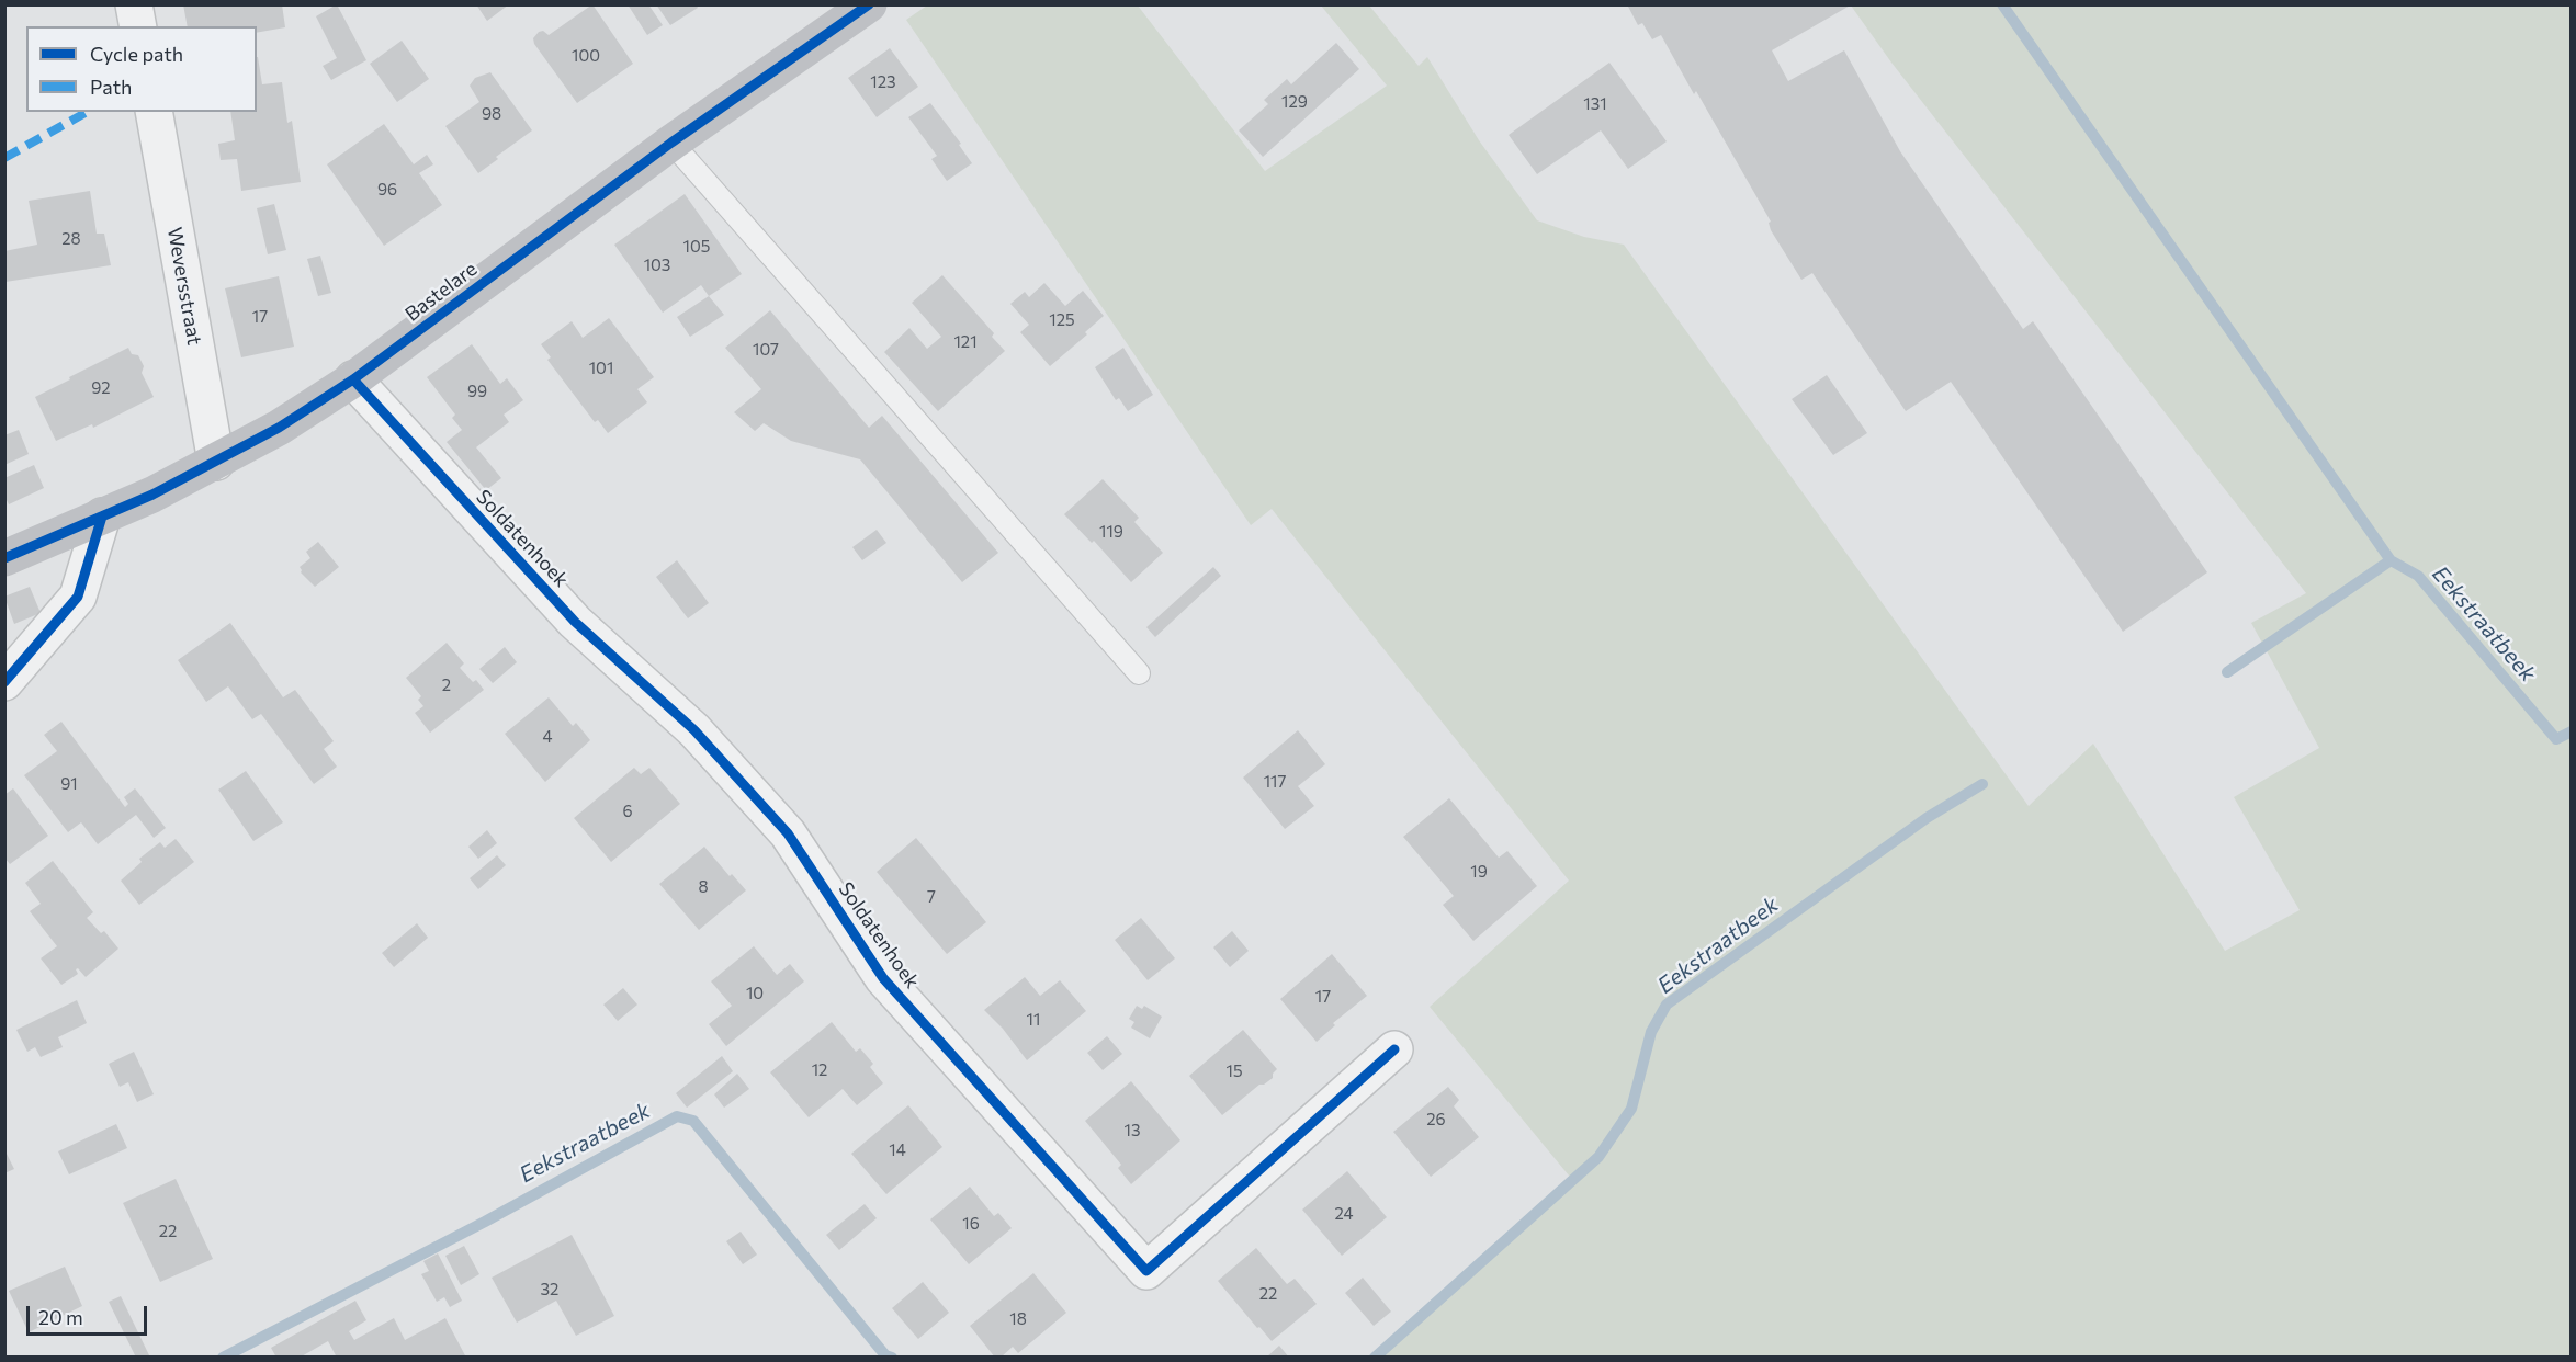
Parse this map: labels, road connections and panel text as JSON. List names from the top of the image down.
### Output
{
  "streets": {
    "street": ["Weversstraat", "Bastelare", "Soldatenhoek"]
  },
  "crossings": [
    ["Weversstraat", "Bastelare"],
    ["Bastelare", "Soldatenhoek"]
  ],
  "water": ["Eekstraatbeek"],
  "house_numbers": [
    "100",
    "123",
    "129",
    "131",
    "98",
    "96",
    "28",
    "105",
    "103",
    "17",
    "125",
    "121",
    "107",
    "101",
    "92",
    "99",
    "119",
    "2",
    "4",
    "117",
    "91",
    "6",
    "19",
    "8",
    "7",
    "10",
    "17",
    "11",
    "12",
    "15",
    "26",
    "13",
    "14",
    "24",
    "16",
    "22",
    "32",
    "22",
    "18"
  ],
  "legend": ["Cycle path", "Path"],
  "scale_bar": "20 m"
}
